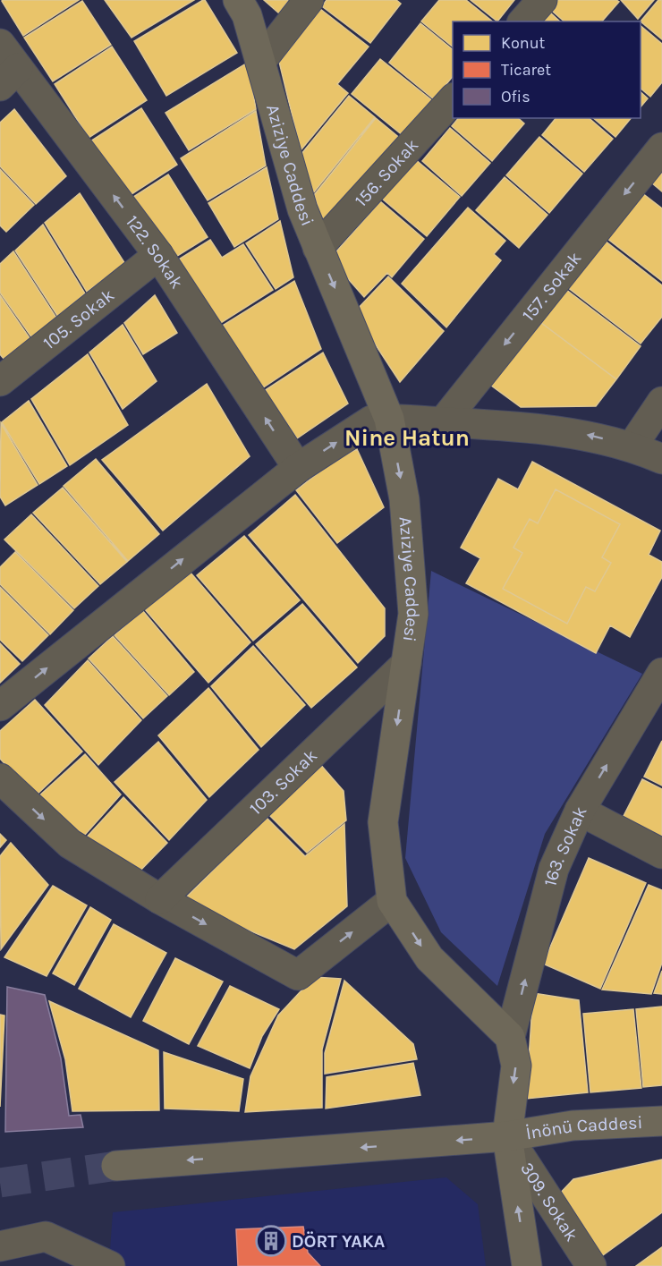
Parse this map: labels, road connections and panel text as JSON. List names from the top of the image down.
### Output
{
  "streets": {
    "street": [
      "Aziziye Caddesi",
      "156. Sokak",
      "122. Sokak",
      "157. Sokak",
      "105. Sokak",
      "103. Sokak",
      "163. Sokak",
      "İnönü Caddesi",
      "309. Sokak"
    ]
  },
  "crossings": [
    ["Aziziye Caddesi", "156. Sokak"],
    ["Aziziye Caddesi", "103. Sokak"],
    ["Aziziye Caddesi", "163. Sokak"],
    ["122. Sokak", "105. Sokak"],
    ["İnönü Caddesi", "309. Sokak"]
  ],
  "one_way": [
    "Aziziye Caddesi",
    "122. Sokak",
    "157. Sokak",
    "163. Sokak",
    "İnönü Caddesi"
  ],
  "districts": ["Nine Hatun"],
  "places": {
    "building": ["DÖRT YAKA"]
  },
  "legend": ["Konut", "Ticaret", "Ofis"]
}
